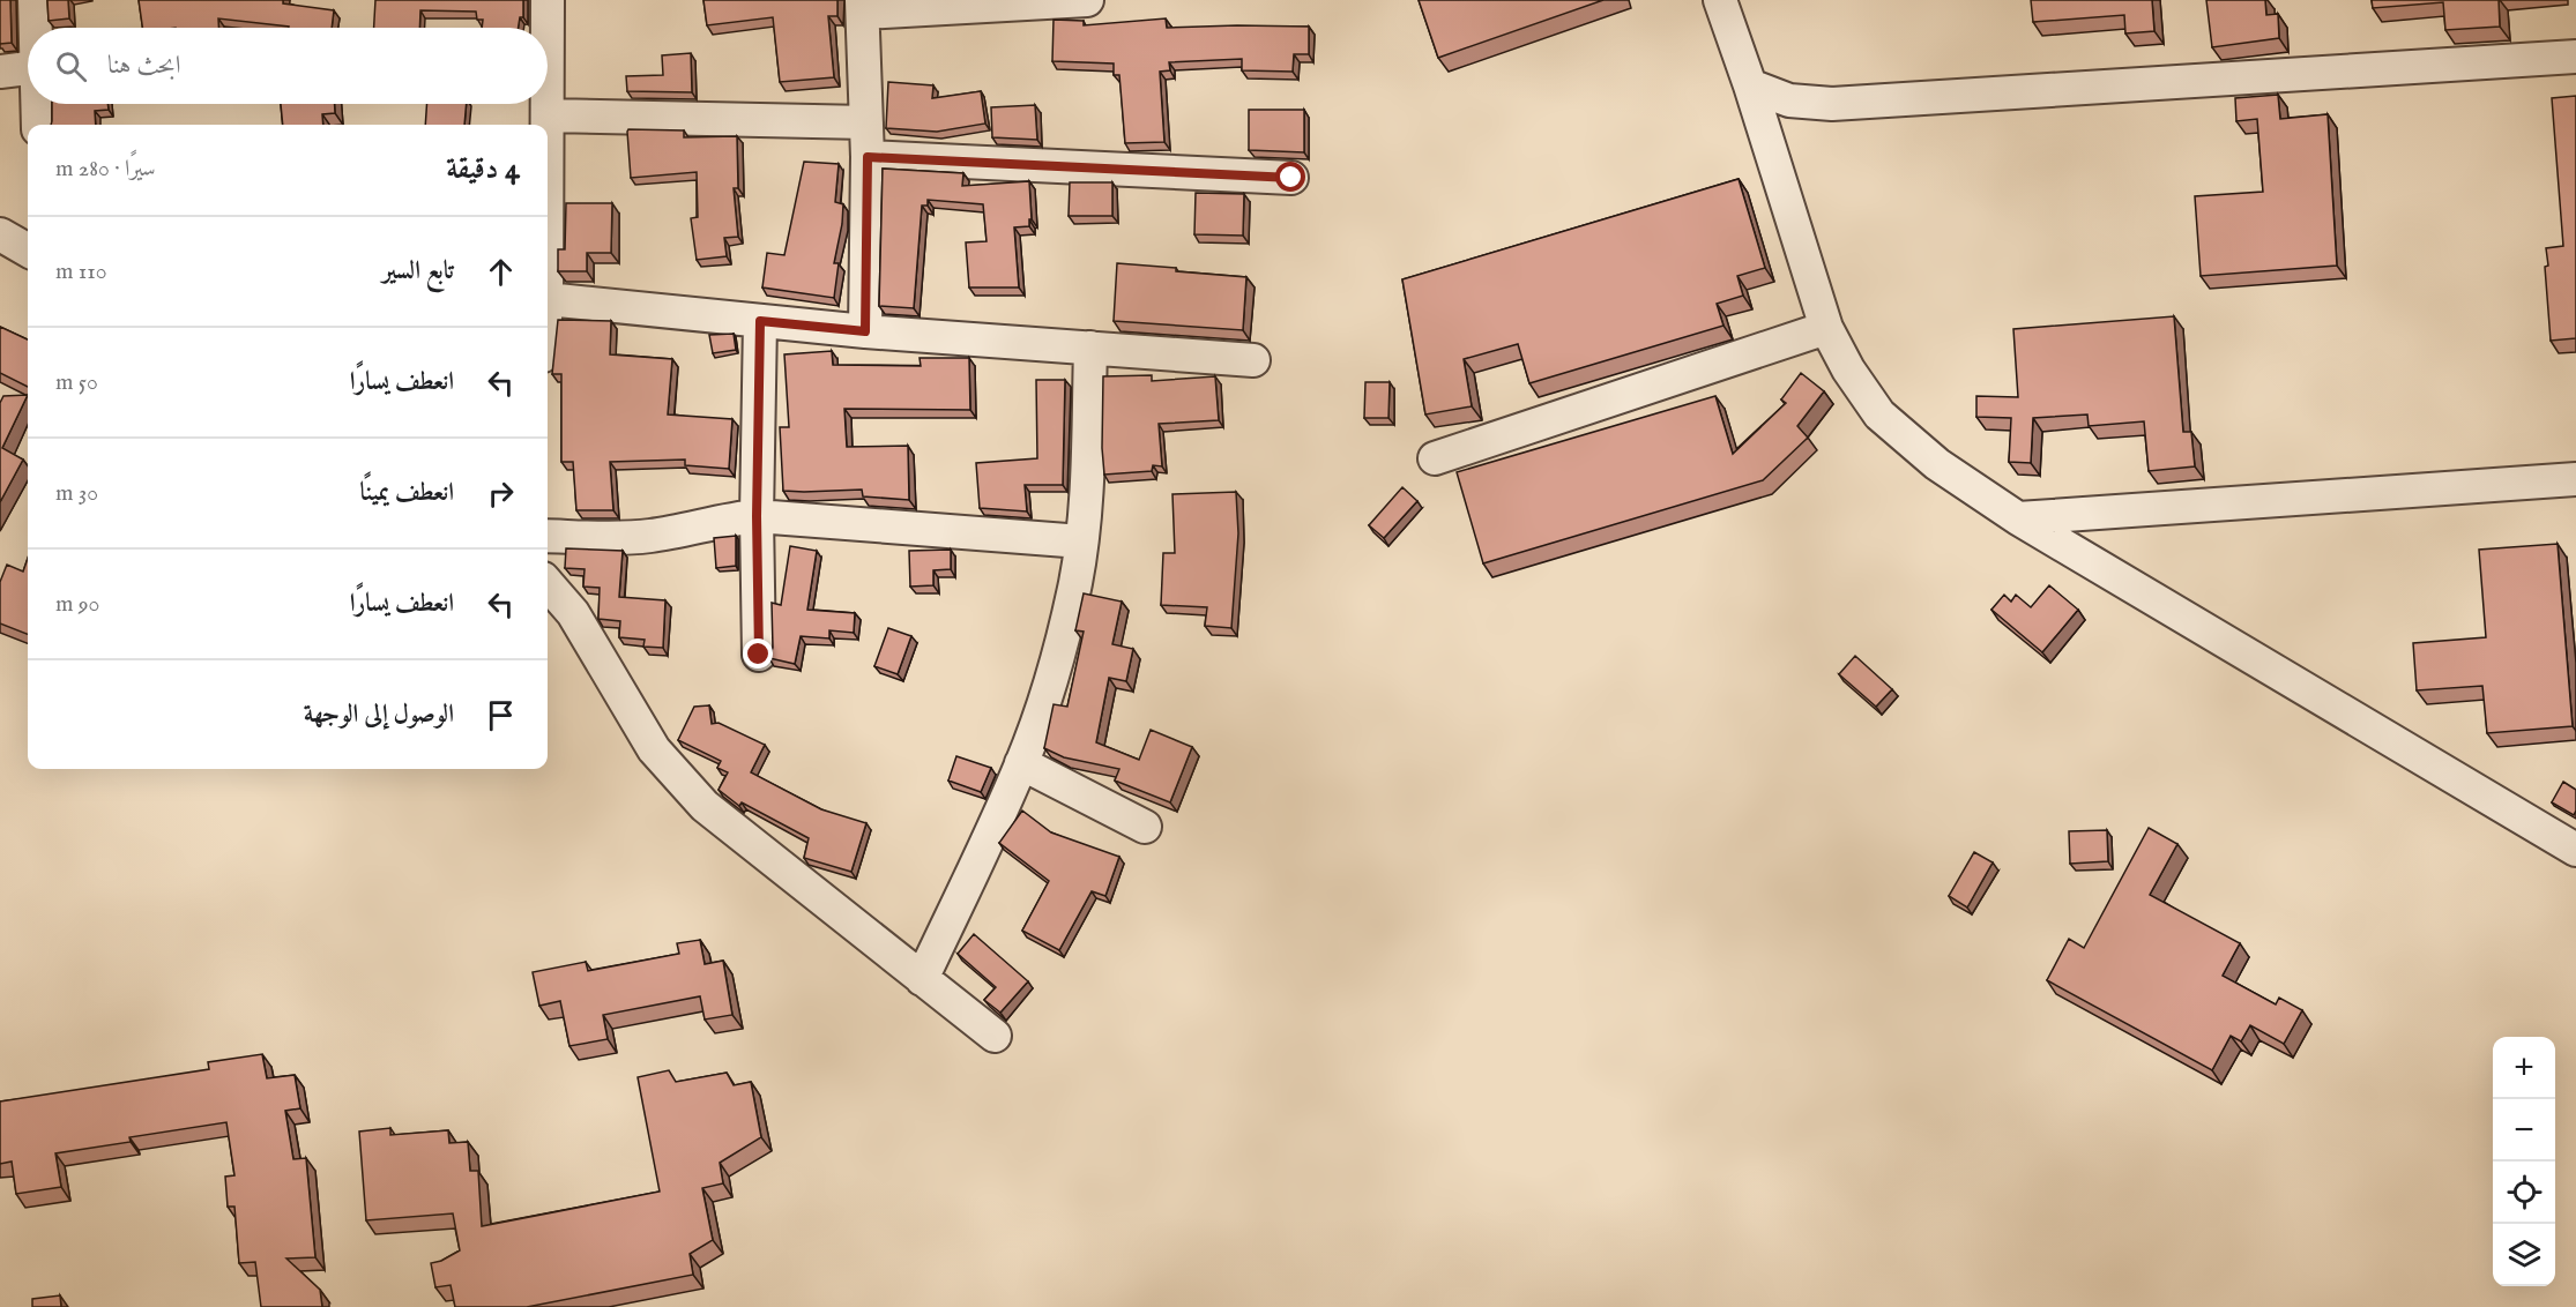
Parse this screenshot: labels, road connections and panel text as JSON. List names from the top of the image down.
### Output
{
  "page": {
    "search": "ابحث هنا",
    "heading": ["4 دقيقة", "سيرًا · 280 m"],
    "list": [
      ["تابع السير", "110 m"],
      ["انعطف يسارًا", "50 m"],
      ["انعطف يمينًا", "30 m"],
      ["انعطف يسارًا", "90 m"],
      "الوصول إلى الوجهة"
    ],
    "map_buttons": ["+", "−"]
  }
}
